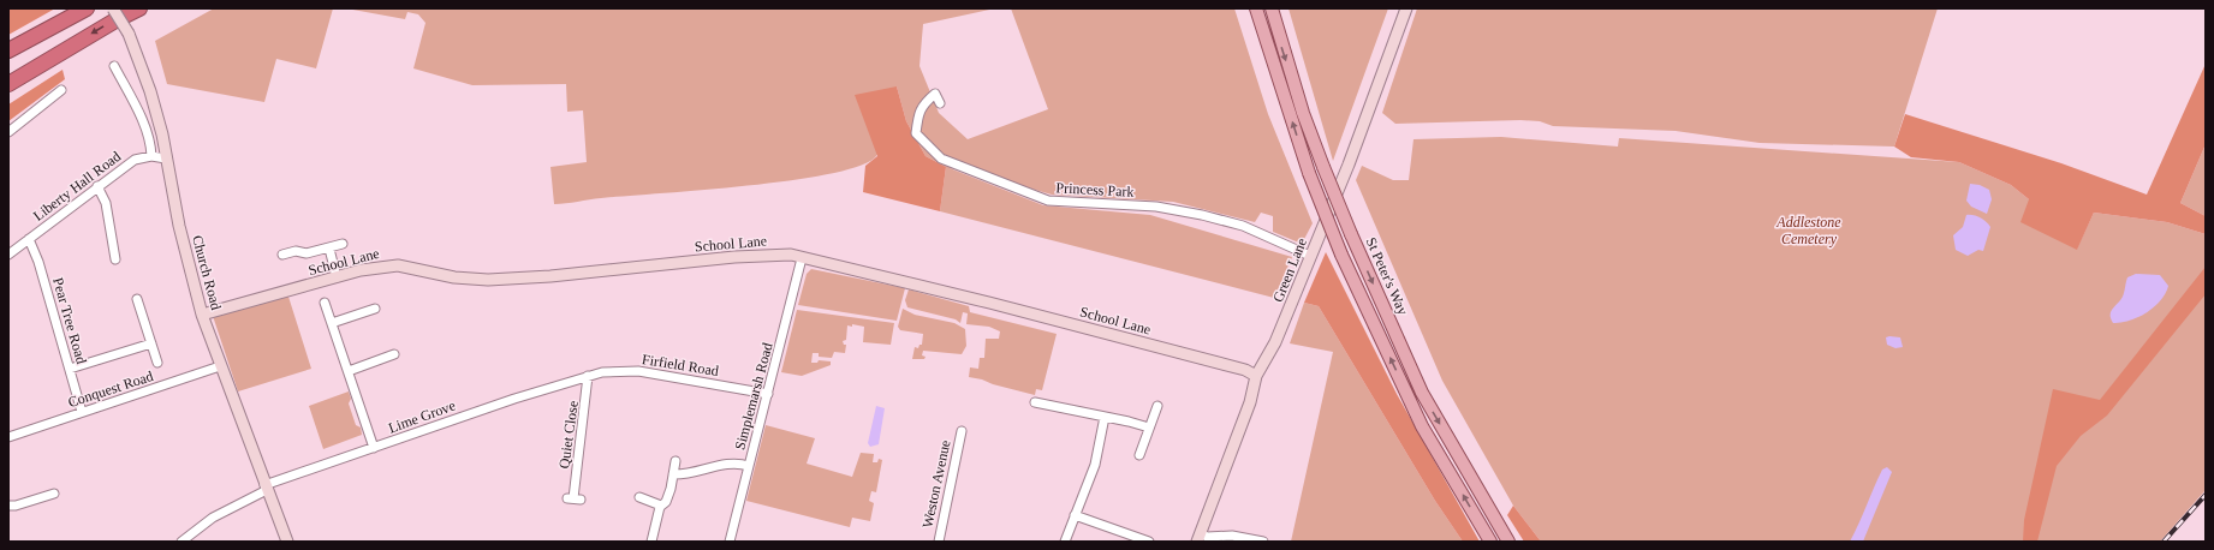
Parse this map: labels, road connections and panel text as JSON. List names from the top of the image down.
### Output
{
  "streets": {
    "main road": ["St Peter's Way"],
    "street": [
      "Liberty Hall Road",
      "Princess Park",
      "School Lane",
      "Green Lane",
      "Church Road",
      "Pear Tree Road",
      "Firfield Road",
      "Conquest Road",
      "Simplemarsh Road",
      "Lime Grove",
      "Quiet Close",
      "Weston Avenue"
    ]
  },
  "crossings": [
    ["Liberty Hall Road", "Church Road"],
    ["Liberty Hall Road", "Pear Tree Road"],
    ["Princess Park", "Green Lane"],
    ["School Lane", "Green Lane"],
    ["School Lane", "Church Road"],
    ["School Lane", "Simplemarsh Road"],
    ["Church Road", "Conquest Road"],
    ["Church Road", "Lime Grove"],
    ["Pear Tree Road", "Conquest Road"],
    ["Firfield Road", "Simplemarsh Road"],
    ["Firfield Road", "Lime Grove"],
    ["Firfield Road", "Quiet Close"],
    ["Lime Grove", "Quiet Close"]
  ],
  "parks": ["Addlestone Cemetery"]
}
